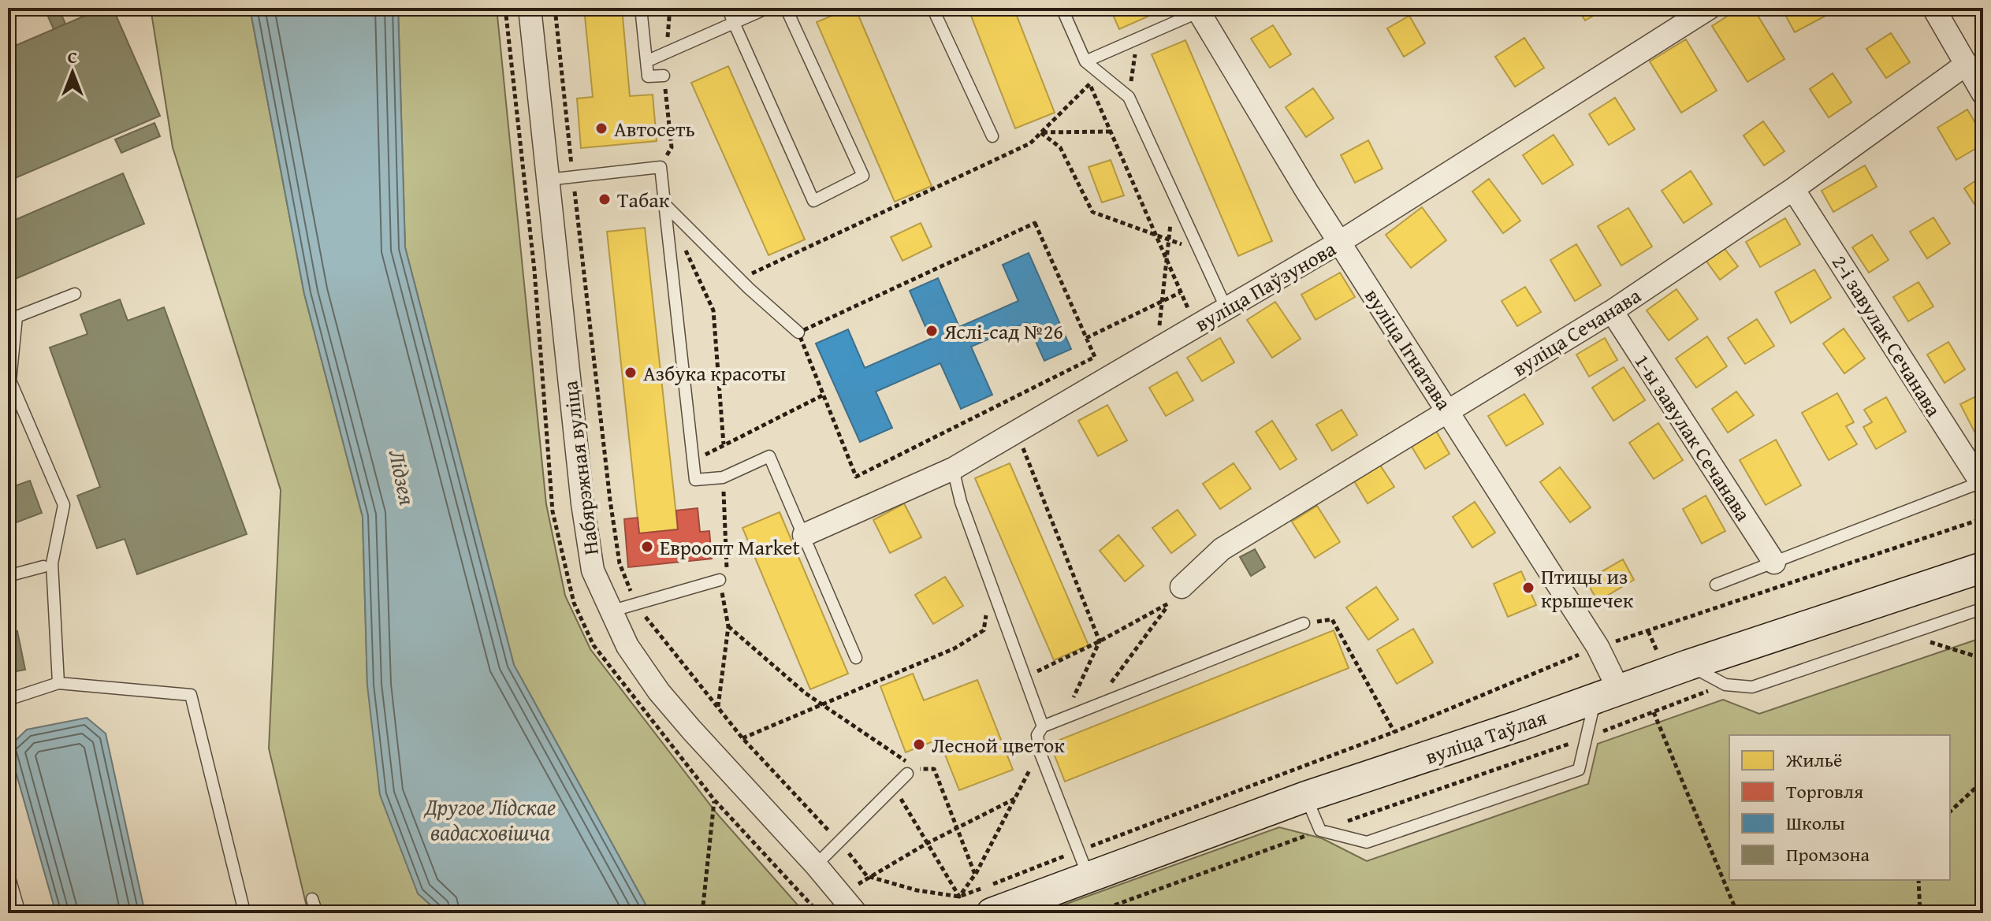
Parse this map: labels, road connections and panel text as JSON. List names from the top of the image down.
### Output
{
  "streets": {
    "main road": ["вуліца Таўлая"],
    "street": [
      "вуліца Паўзунова",
      "вуліца Сечанава",
      "2-і завулак Сечанава",
      "вуліца Ігнатава",
      "1-ы завулак Сечанава",
      "Набярэжная вуліца"
    ]
  },
  "crossings": [
    ["вуліца Паўзунова", "вуліца Ігнатава"],
    ["вуліца Сечанава", "2-і завулак Сечанава"],
    ["вуліца Сечанава", "вуліца Ігнатава"],
    ["вуліца Сечанава", "1-ы завулак Сечанава"],
    ["вуліца Ігнатава", "вуліца Таўлая"]
  ],
  "water": ["Лідзея", "Другое Лідскае вадасховішча"],
  "places": [
    "Автосеть",
    "Табак",
    "Яслі-сад №26",
    "Азбука красоты",
    "Евроопт Market",
    "Птицы из крышечек",
    "Лесной цветок"
  ],
  "legend": [
    "Жильё",
    "Торговля",
    "Школы",
    "Промзона"
  ],
  "north": "top"
}
